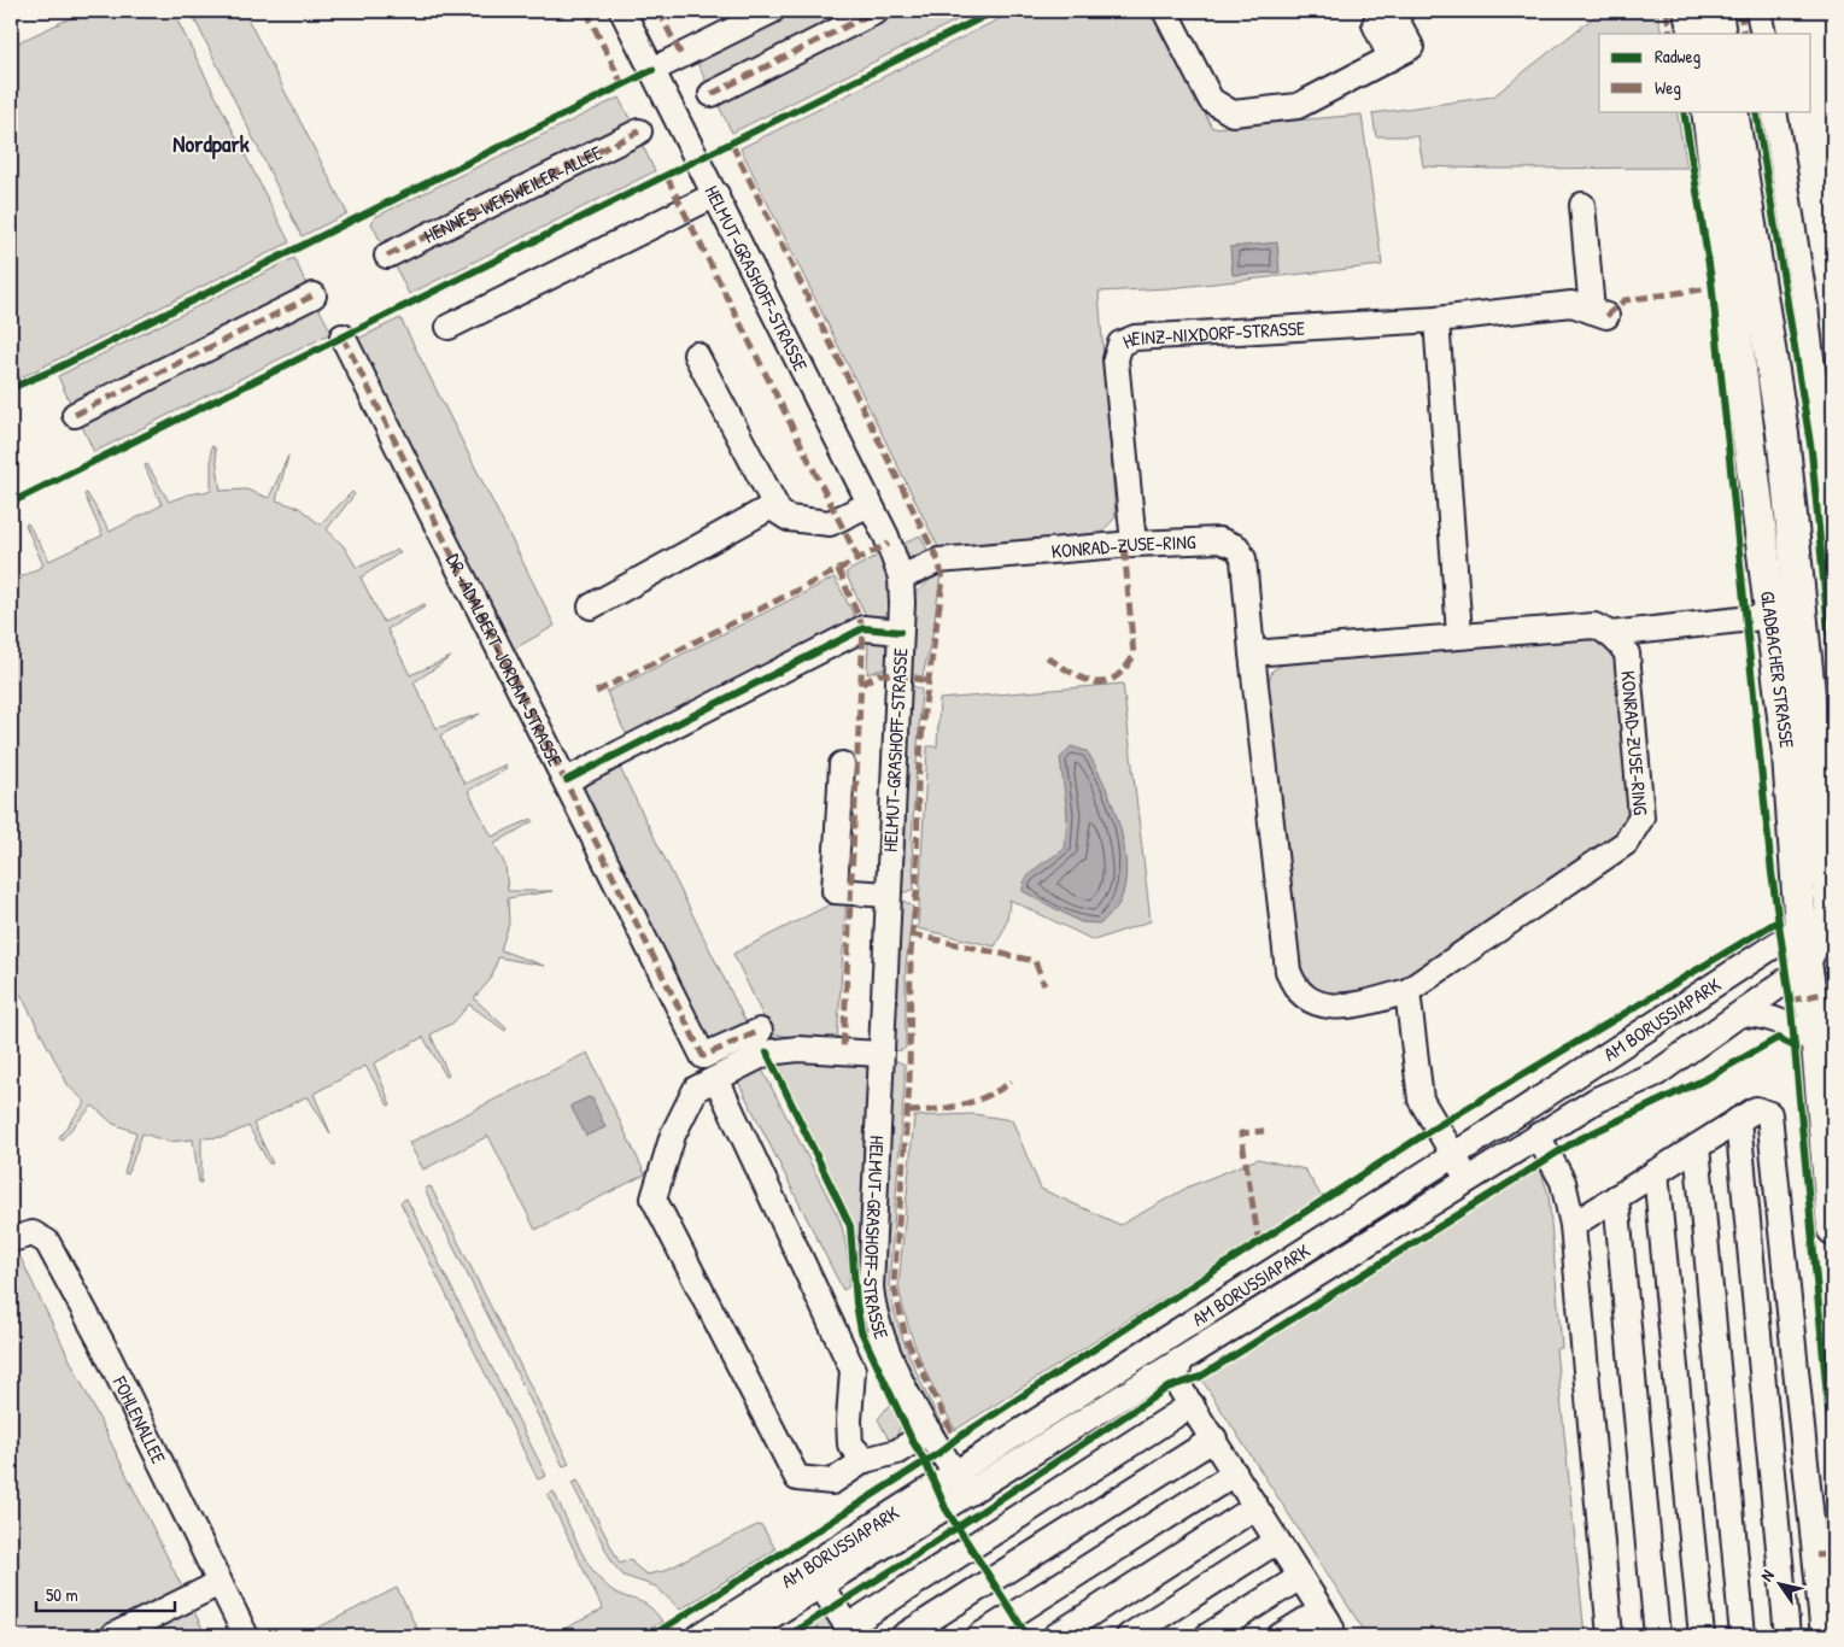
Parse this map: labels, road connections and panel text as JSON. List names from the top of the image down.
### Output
{
  "streets": {
    "main road": ["GLADBACHER STRASSE"],
    "street": [
      "HENNES-WEISWEILER-ALLEE",
      "HELMUT-GRASHOFF-STRASSE",
      "HEINZ-NIXDORF-STRASSE",
      "KONRAD-ZUSE-RING",
      "DR.-ADALBERT-JORDAN-STRASSE",
      "AM BORUSSIAPARK",
      "FOHLENALLEE"
    ]
  },
  "crossings": [
    ["HELMUT-GRASHOFF-STRASSE", "KONRAD-ZUSE-RING"],
    ["HELMUT-GRASHOFF-STRASSE", "AM BORUSSIAPARK"],
    ["HEINZ-NIXDORF-STRASSE", "KONRAD-ZUSE-RING"],
    ["GLADBACHER STRASSE", "AM BORUSSIAPARK"]
  ],
  "districts": ["Nordpark"],
  "legend": ["Radweg", "Weg"],
  "scale_bar": "50 m",
  "north": "top left"
}
